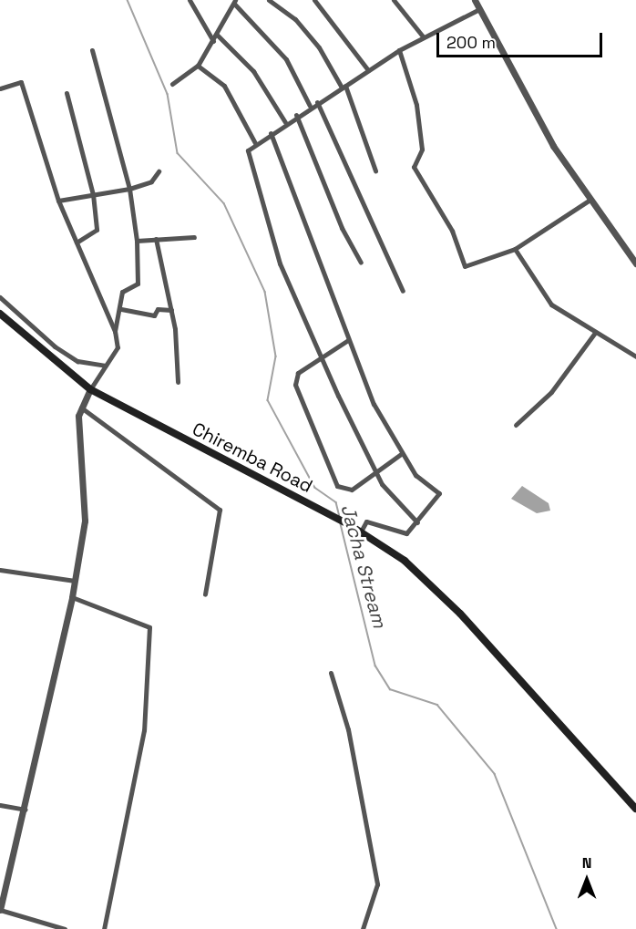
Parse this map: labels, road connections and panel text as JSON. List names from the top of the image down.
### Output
{
  "streets": {
    "main road": ["Chiremba Road"]
  },
  "water": ["Jacha Stream"],
  "scale_bar": "200 m",
  "north": "top"
}
